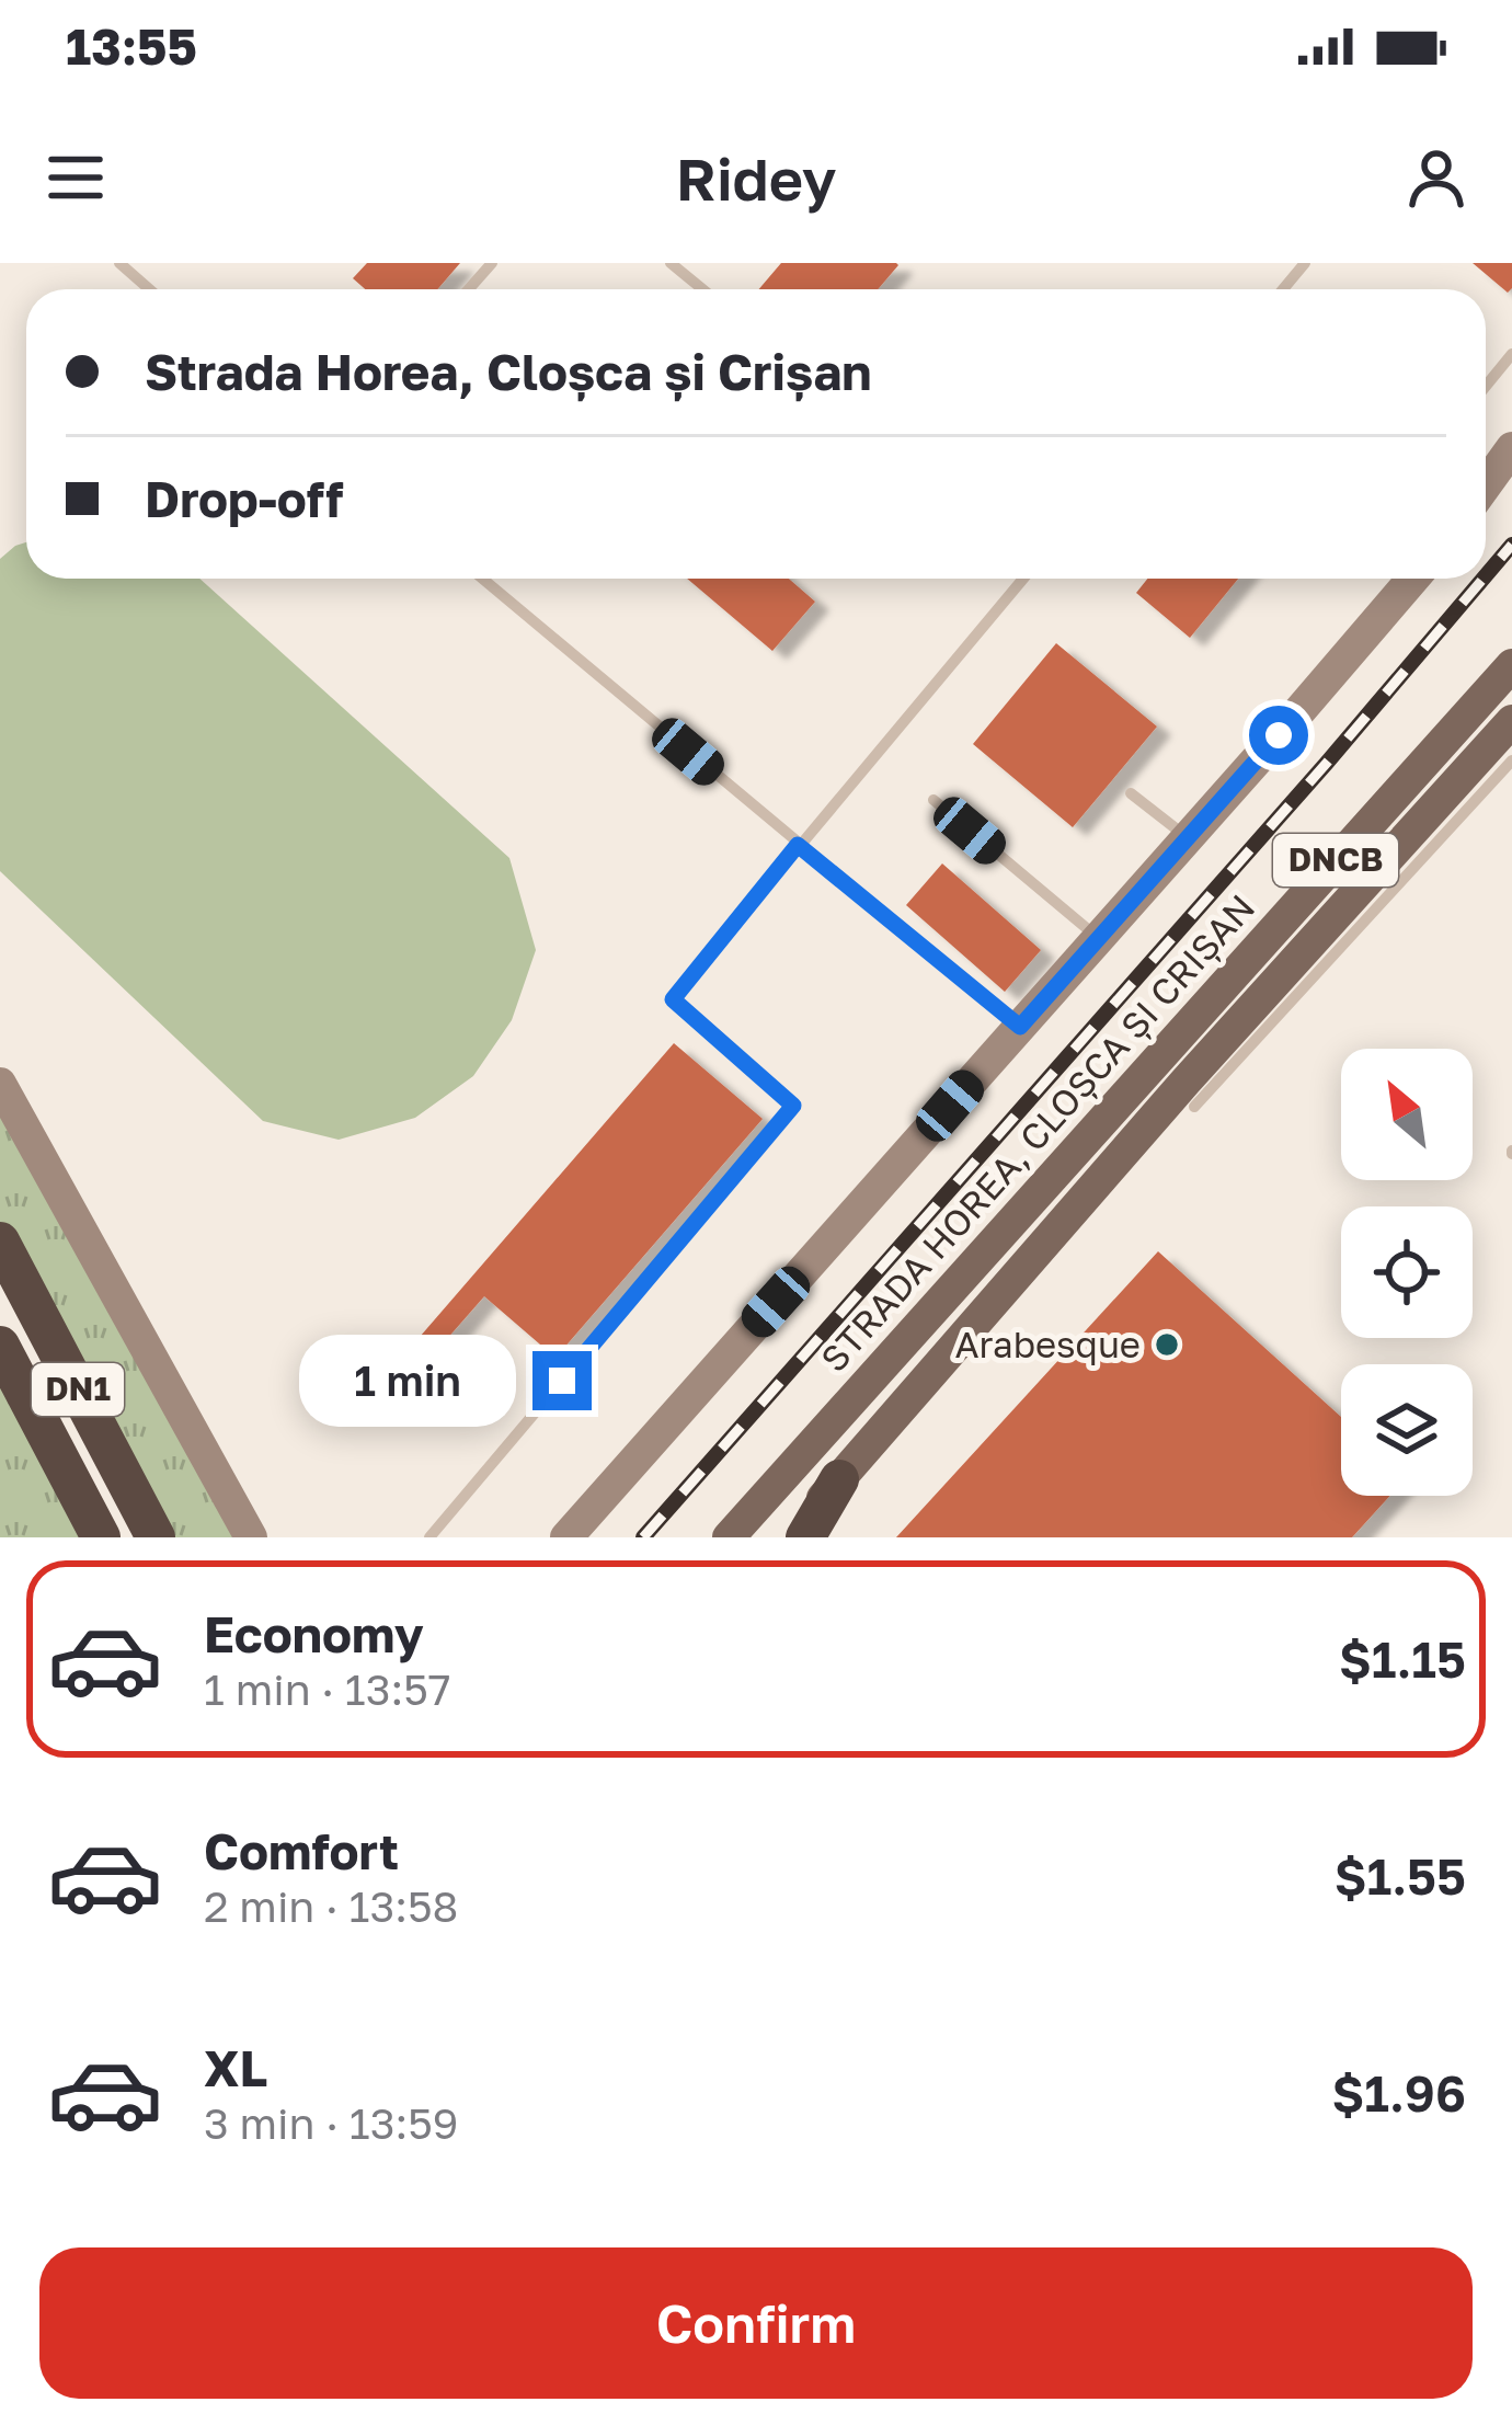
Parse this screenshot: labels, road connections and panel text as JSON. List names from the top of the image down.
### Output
{
  "streets": {
    "highway": ["DN1"],
    "main road": ["DNCB", "STRADA HOREA, CLOȘCA ȘI CRIȘAN"]
  },
  "crossings": [
    ["DNCB", "STRADA HOREA, CLOȘCA ȘI CRIȘAN"]
  ],
  "places": ["Arabesque"],
  "north": "top left",
  "page": {
    "status": "13:55",
    "header": "Ridey",
    "banner": ["Strada Horea, Cloșca și Crișan", "Drop-off"],
    "bubble": "1 min",
    "list": [
      {
        "name": "Economy",
        "note": "1 min · 13:57",
        "value": "$1.15"
      },
      {
        "name": "Comfort",
        "note": "2 min · 13:58",
        "value": "$1.55"
      },
      {
        "name": "XL",
        "note": "3 min · 13:59",
        "value": "$1.96"
      }
    ],
    "buttons": "Confirm"
  }
}
